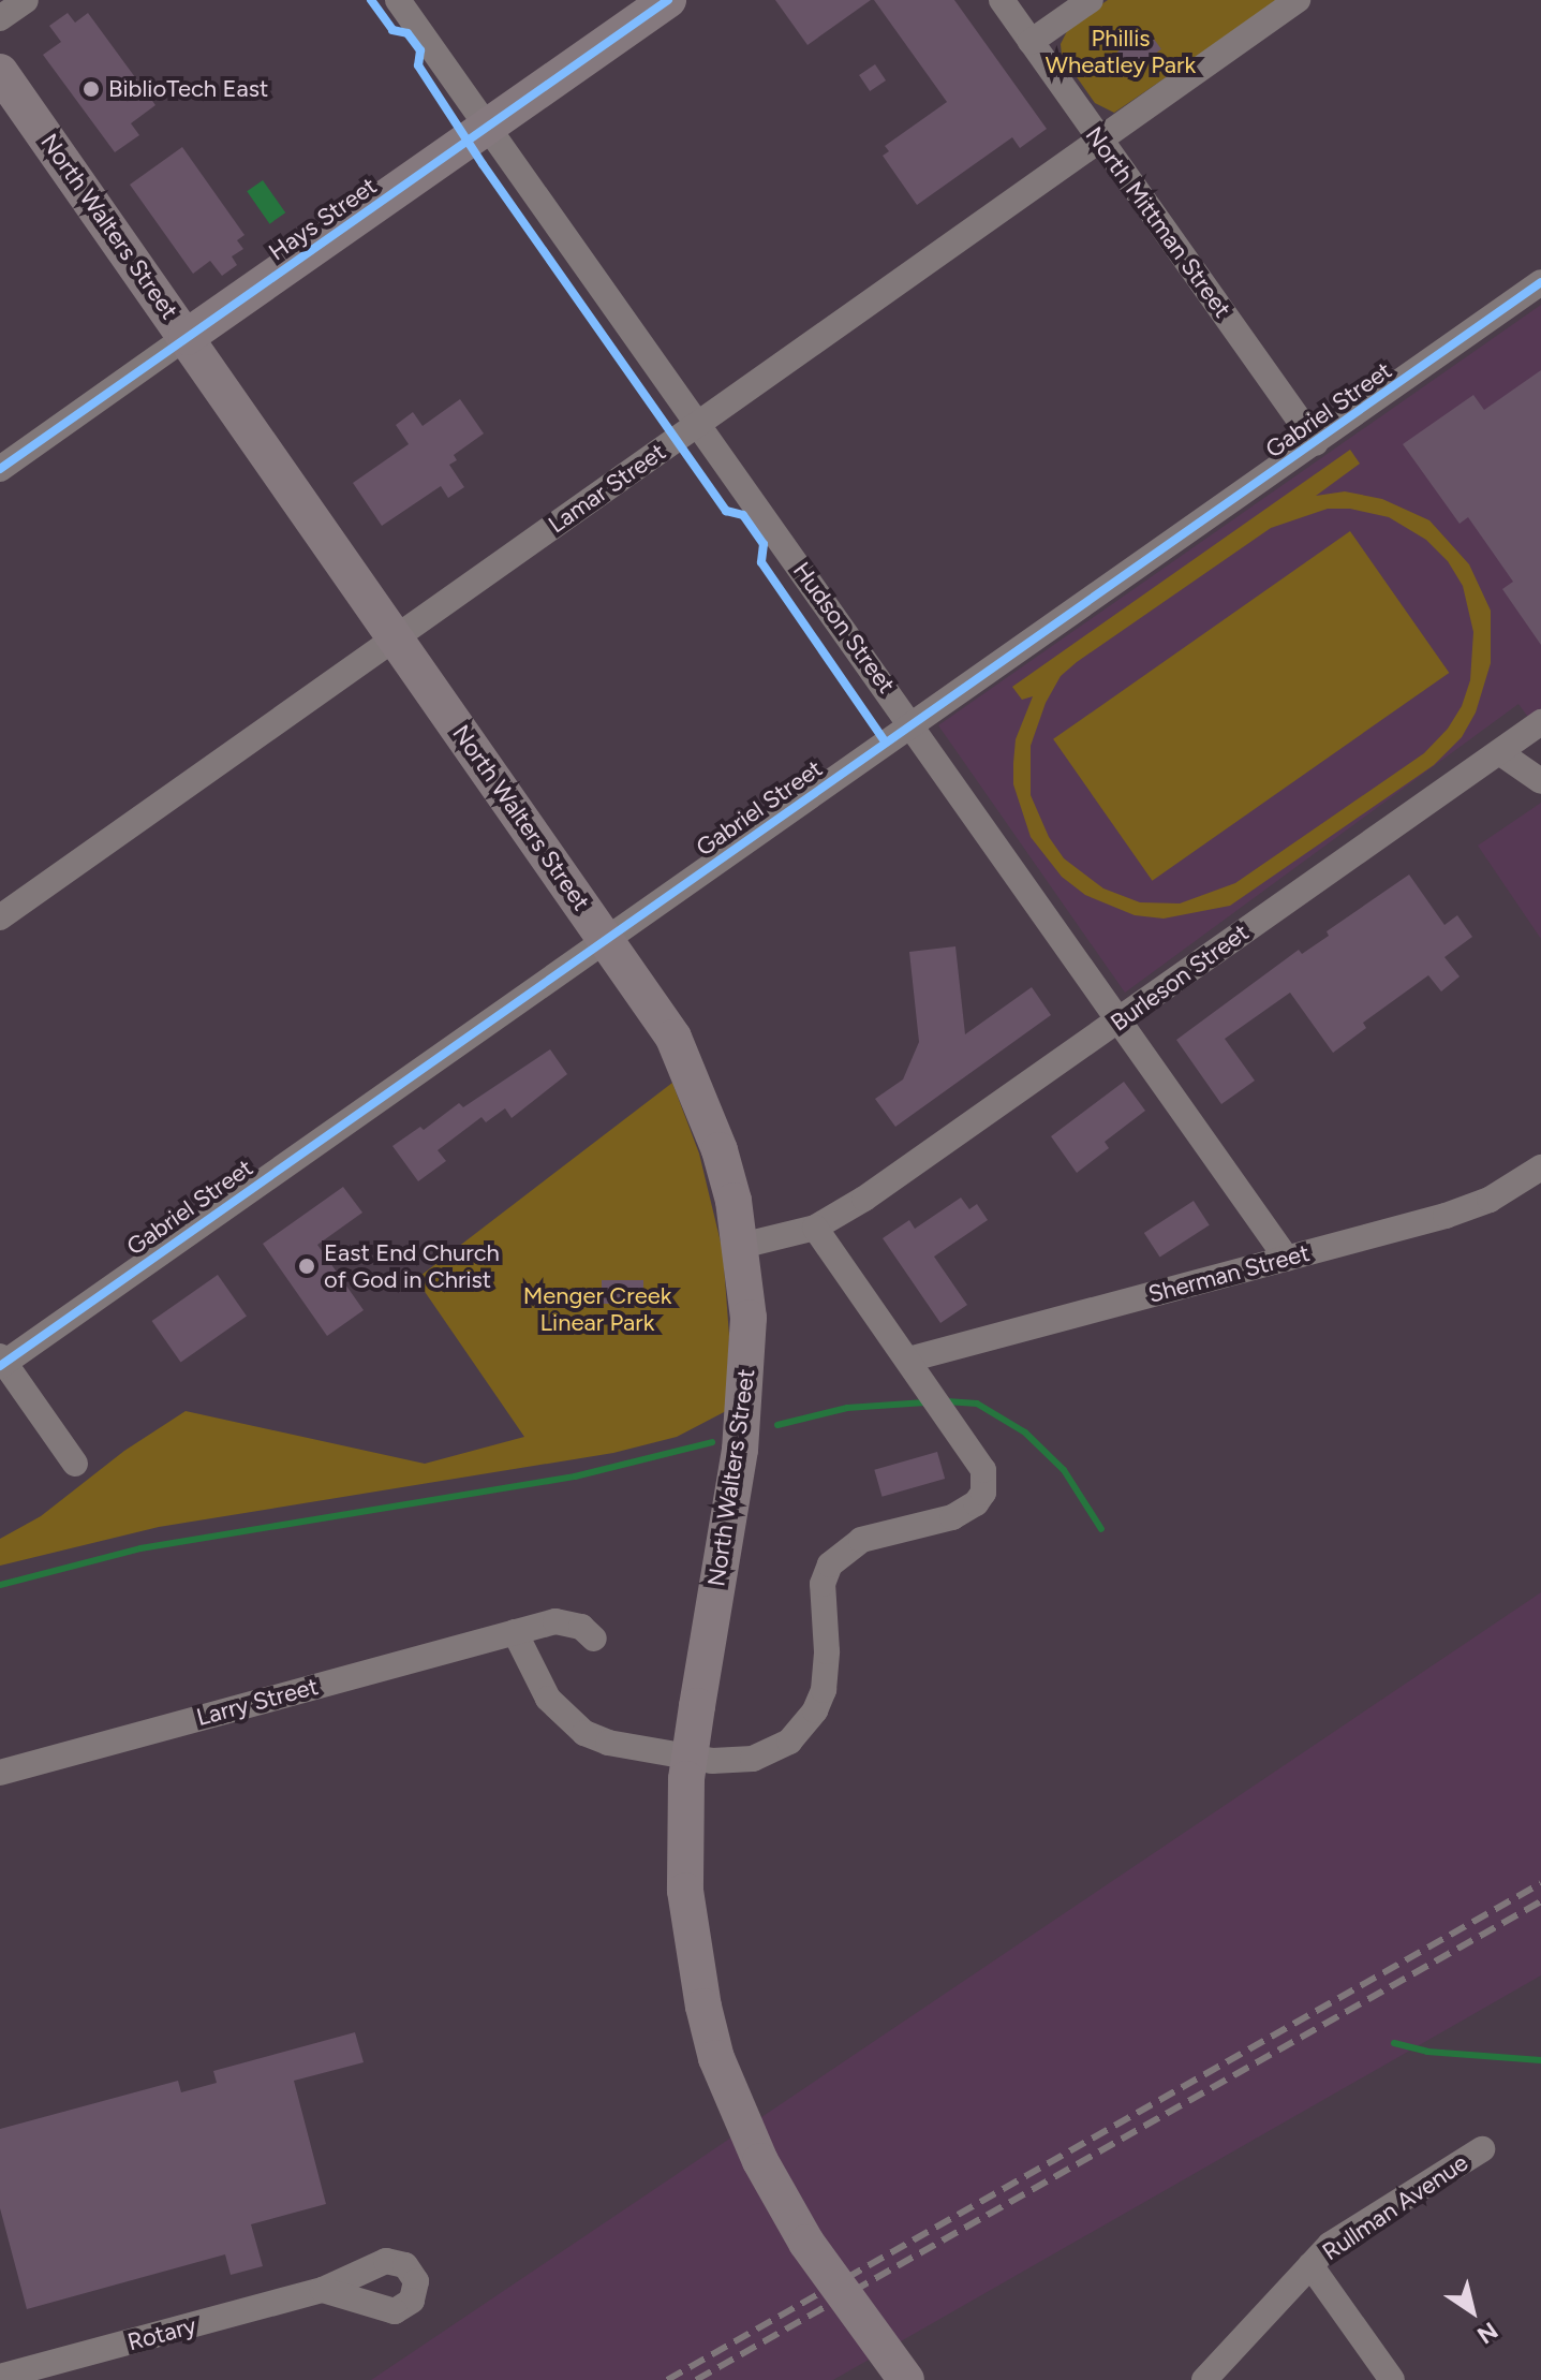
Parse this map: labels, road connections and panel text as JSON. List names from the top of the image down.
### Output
{
  "streets": {
    "main road": ["Hays Street", "North Walters Street"],
    "street": [
      "North Mittman Street",
      "Gabriel Street",
      "Lamar Street",
      "Hudson Street",
      "Burleson Street",
      "Sherman Street",
      "Larry Street",
      "Rullman Avenue",
      "Rotary"
    ]
  },
  "crossings": [
    ["Hays Street", "North Walters Street"],
    ["Hays Street", "Hudson Street"],
    ["North Mittman Street", "Gabriel Street"],
    ["North Mittman Street", "Lamar Street"],
    ["North Walters Street", "Gabriel Street"],
    ["North Walters Street", "Lamar Street"],
    ["North Walters Street", "Burleson Street"],
    ["Gabriel Street", "Hudson Street"],
    ["Lamar Street", "Hudson Street"],
    ["Hudson Street", "Burleson Street"],
    ["Hudson Street", "Sherman Street"]
  ],
  "parks": ["Phillis Wheatley Park", "Menger Creek Linear Park"],
  "places": ["BiblioTech East", "East End Church of God in Christ"],
  "north": "bottom right"
}
